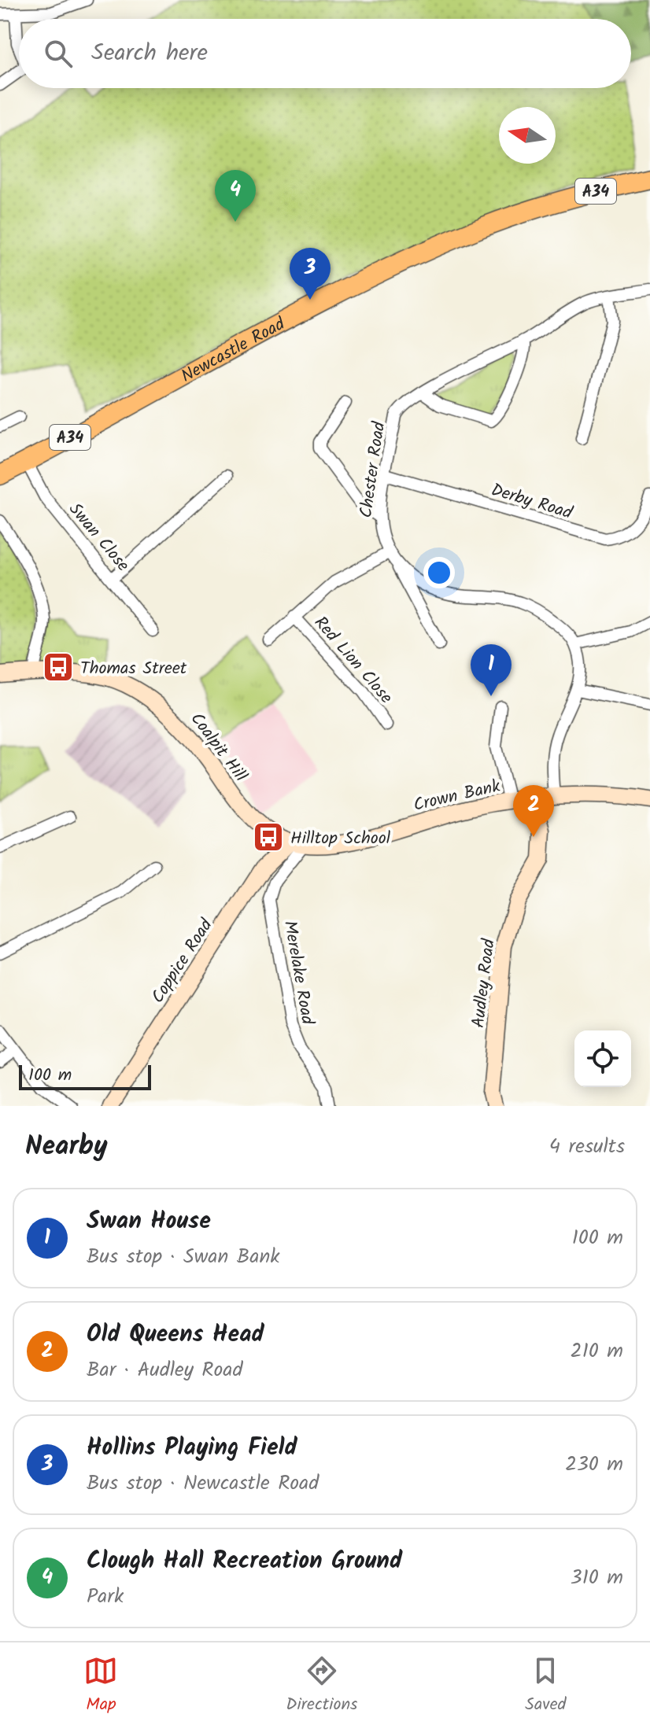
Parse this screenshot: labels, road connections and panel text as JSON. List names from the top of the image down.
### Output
{
  "streets": {
    "highway": ["A34", "Newcastle Road"],
    "street": [
      "Chester Road",
      "Derby Road",
      "Swan Close",
      "Red Lion Close",
      "Coalpit Hill",
      "Crown Bank",
      "Coppice Road",
      "Merelake Road",
      "Audley Road"
    ]
  },
  "crossings": [
    ["Newcastle Road", "Swan Close"],
    ["Chester Road", "Derby Road"],
    ["Chester Road", "Red Lion Close"],
    ["Coalpit Hill", "Crown Bank"],
    ["Coalpit Hill", "Coppice Road"],
    ["Coalpit Hill", "Merelake Road"],
    ["Crown Bank", "Coppice Road"],
    ["Crown Bank", "Merelake Road"],
    ["Crown Bank", "Audley Road"],
    ["Coppice Road", "Merelake Road"]
  ],
  "places": {
    "bus stop": ["Thomas Street", "Hilltop School"]
  },
  "scale_bar": "100 m",
  "north": "left",
  "page": {
    "search": "Search here",
    "pins": [
      "4",
      "3",
      "1",
      "2"
    ],
    "scale": "100 m",
    "heading": ["Nearby", "4 results"],
    "list": [
      {
        "mark": "1",
        "name": "Swan House",
        "note": "Bus stop · Swan Bank",
        "value": "100 m"
      },
      {
        "mark": "2",
        "name": "Old Queens Head",
        "note": "Bar · Audley Road",
        "value": "210 m"
      },
      {
        "mark": "3",
        "name": "Hollins Playing Field",
        "note": "Bus stop · Newcastle Road",
        "value": "230 m"
      },
      {
        "mark": "4",
        "name": "Clough Hall Recreation Ground",
        "note": "Park",
        "value": "310 m"
      }
    ],
    "nav": ["Map", "Directions", "Saved"]
  }
}
